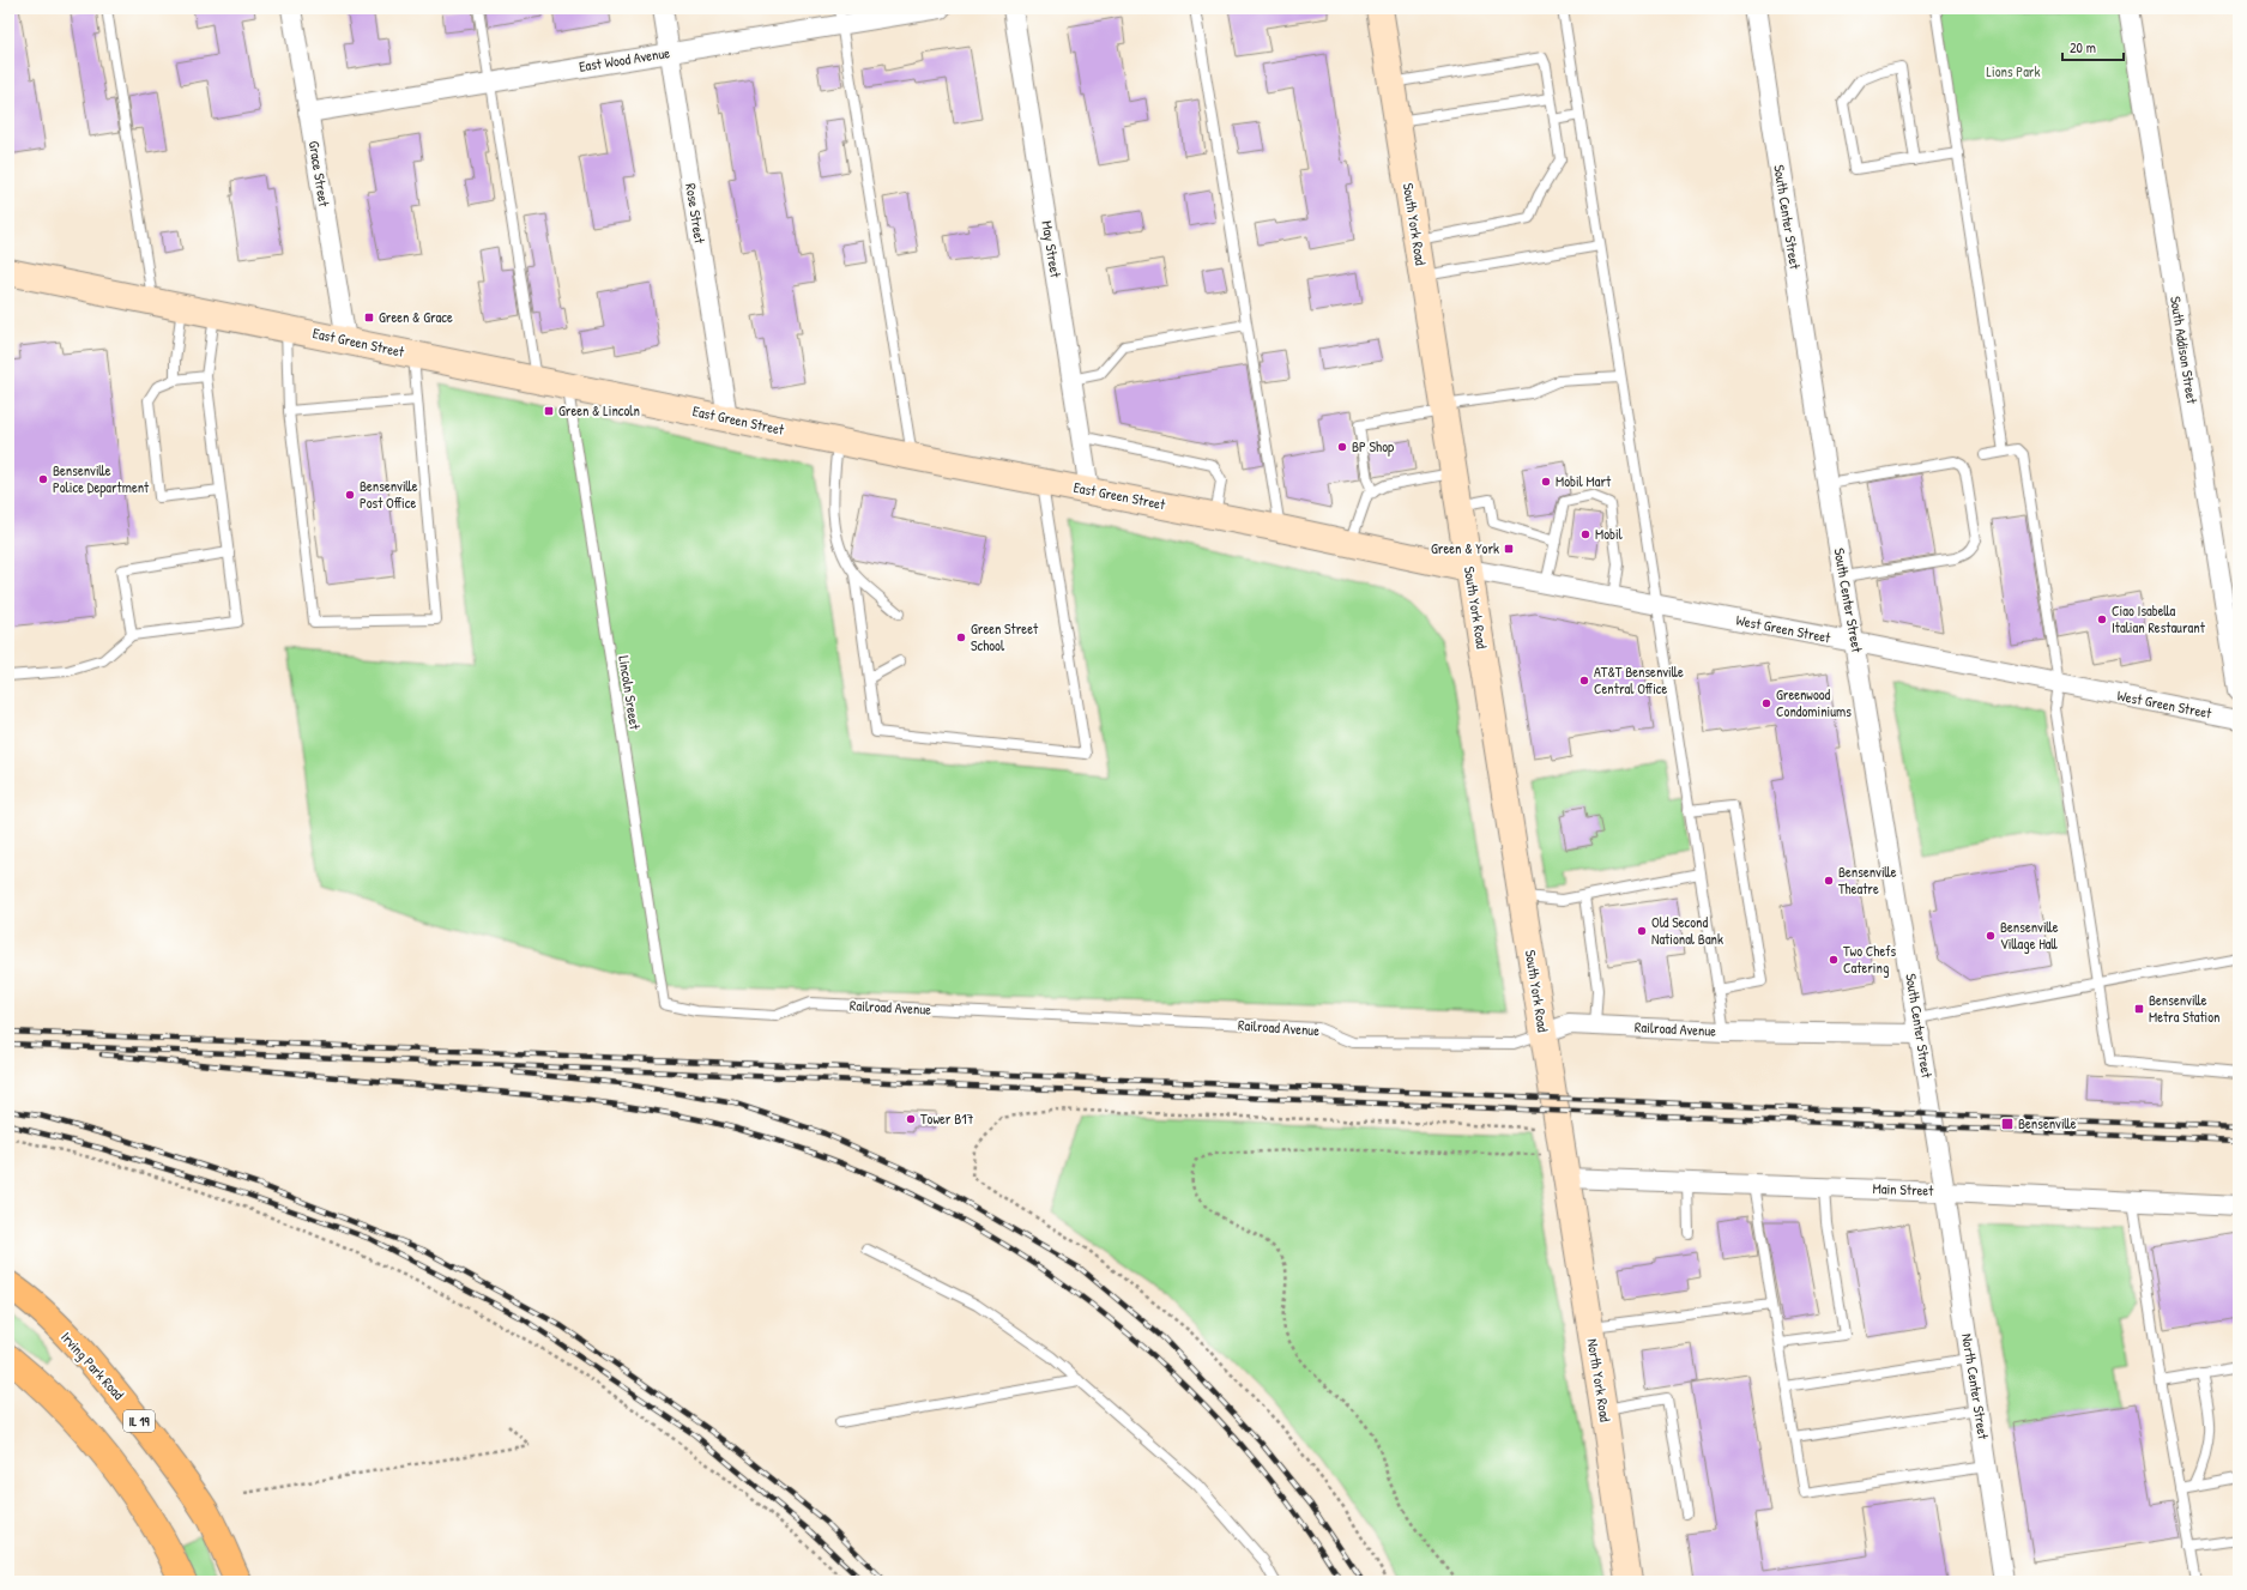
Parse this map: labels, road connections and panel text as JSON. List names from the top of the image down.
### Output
{
  "streets": {
    "main road": [
      "South York Road",
      "East Green Street",
      "Irving Park Road",
      "North York Road",
      "IL 19"
    ],
    "street": [
      "East Wood Avenue",
      "Grace Street",
      "Rose Street",
      "South Center Street",
      "May Street",
      "South Addison Street",
      "West Green Street",
      "Railroad Avenue",
      "Main Street",
      "North Center Street"
    ],
    "lane": ["Lincoln Sreeet"]
  },
  "crossings": [
    ["East Wood Avenue", "Grace Street"],
    ["East Wood Avenue", "Rose Street"],
    ["Grace Street", "East Green Street"],
    ["Rose Street", "East Green Street"],
    ["South Center Street", "West Green Street"],
    ["South Center Street", "Railroad Avenue"],
    ["South Center Street", "Main Street"],
    ["South Center Street", "North Center Street"],
    ["South York Road", "East Green Street"],
    ["South York Road", "West Green Street"],
    ["South York Road", "Railroad Avenue"],
    ["South York Road", "Main Street"],
    ["South York Road", "North York Road"],
    ["May Street", "East Green Street"],
    ["East Green Street", "West Green Street"],
    ["East Green Street", "Lincoln Sreeet"],
    ["Lincoln Sreeet", "Railroad Avenue"],
    ["Main Street", "North York Road"],
    ["Main Street", "North Center Street"]
  ],
  "parks": ["Lions Park"],
  "places": {
    "transit": [
      "Green & Grace",
      "Green & Lincoln",
      "Green & York",
      "Bensenville Metra Station",
      "Bensenville"
    ],
    "other": [
      "BP Shop",
      "Bensenville Police Department",
      "Mobil Mart",
      "Bensenville Post Office",
      "Mobil",
      "Ciao Isabella Italian Restaurant",
      "Green Street School",
      "AT&T Bensenville Central Office",
      "Greenwood Condominiums",
      "Bensenville Theatre",
      "Old Second National Bank",
      "Bensenville Village Hall",
      "Two Chefs Catering",
      "Tower B17"
    ]
  },
  "scale_bar": "20 m"
}
